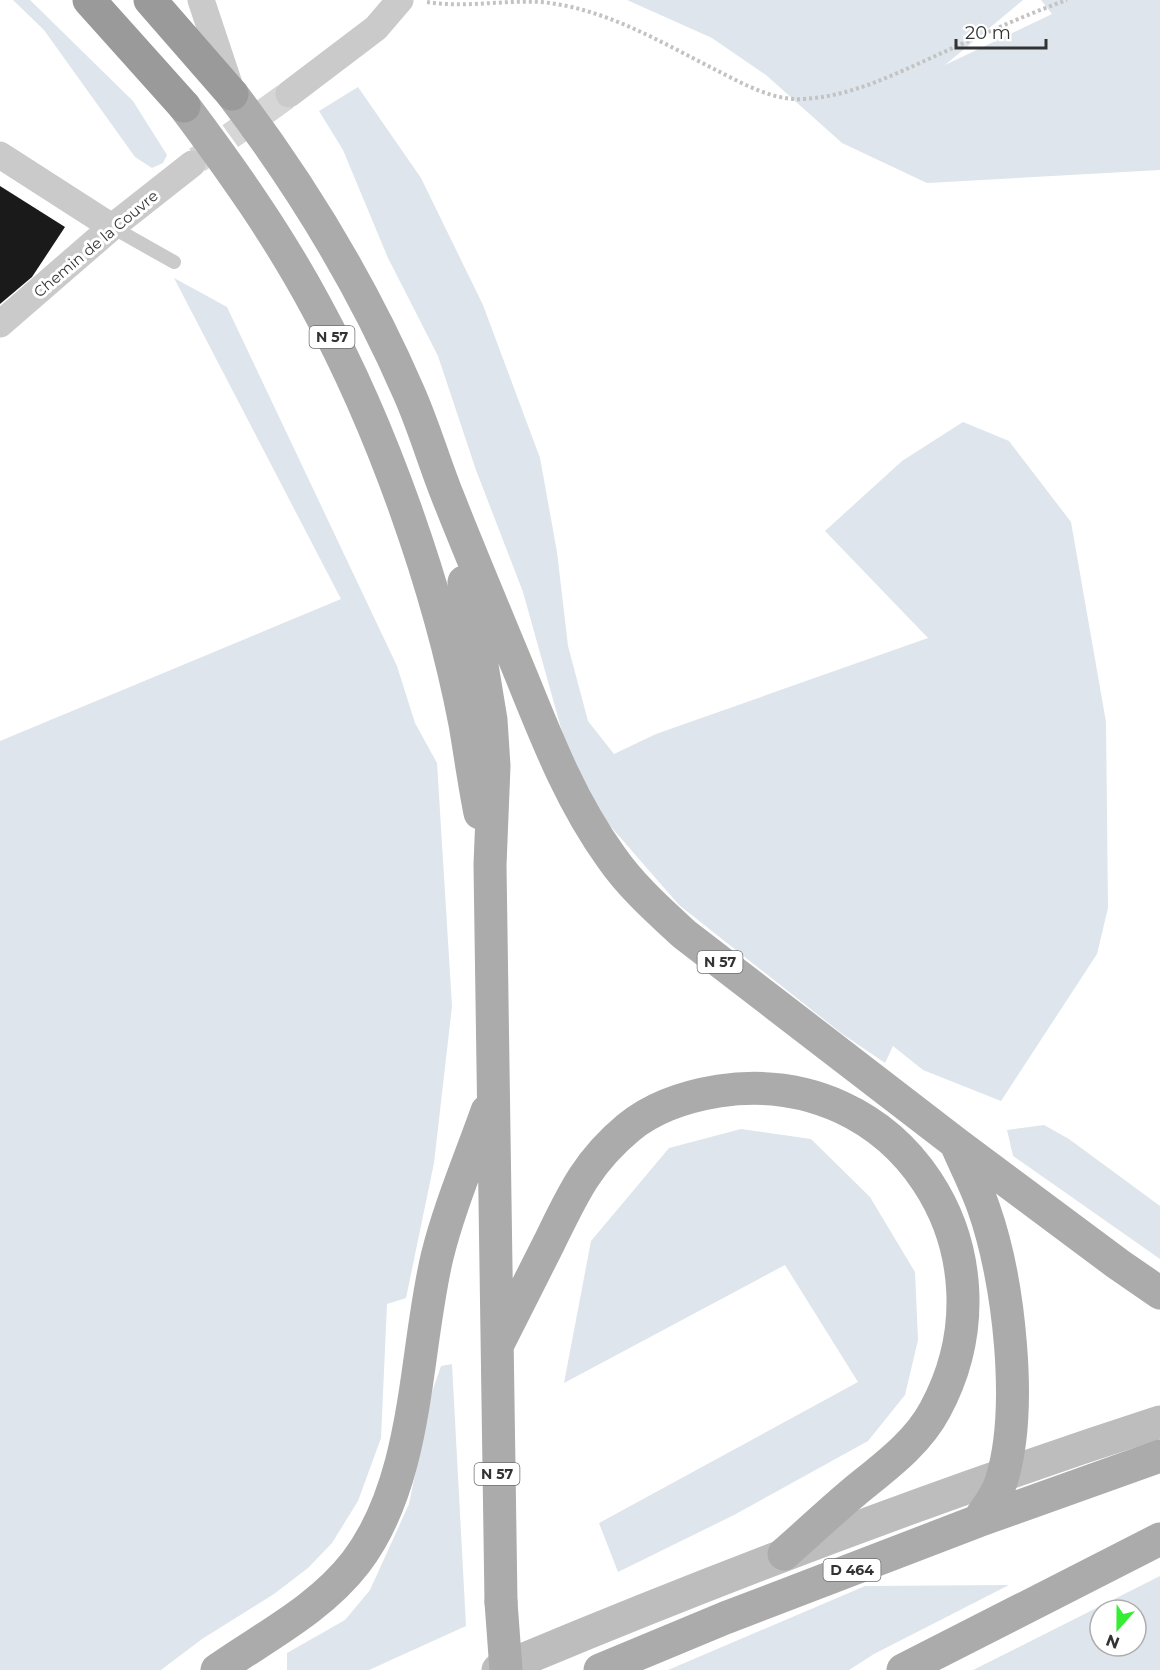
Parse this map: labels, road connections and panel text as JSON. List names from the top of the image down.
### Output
{
  "streets": {
    "highway": ["N 57"],
    "main road": ["D 464"],
    "street": ["Chemin de la Couvre"]
  },
  "scale_bar": "20 m",
  "north": "bottom"
}
